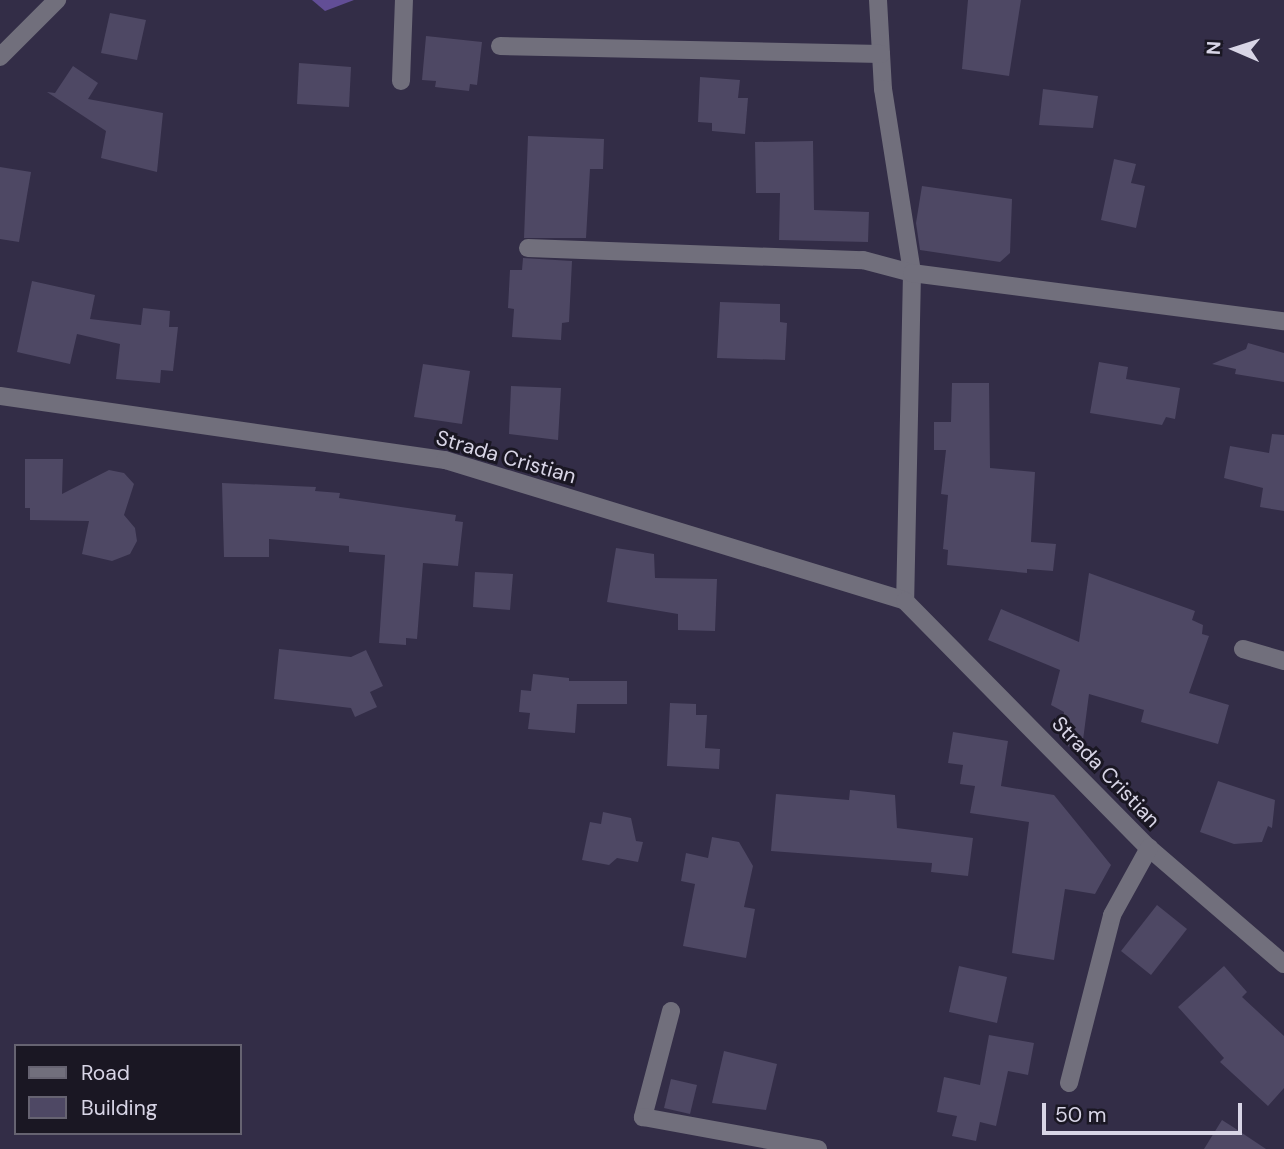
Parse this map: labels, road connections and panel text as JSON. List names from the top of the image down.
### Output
{
  "streets": {
    "street": ["Strada Cristian"]
  },
  "legend": ["Road", "Building"],
  "scale_bar": "50 m",
  "north": "left"
}
